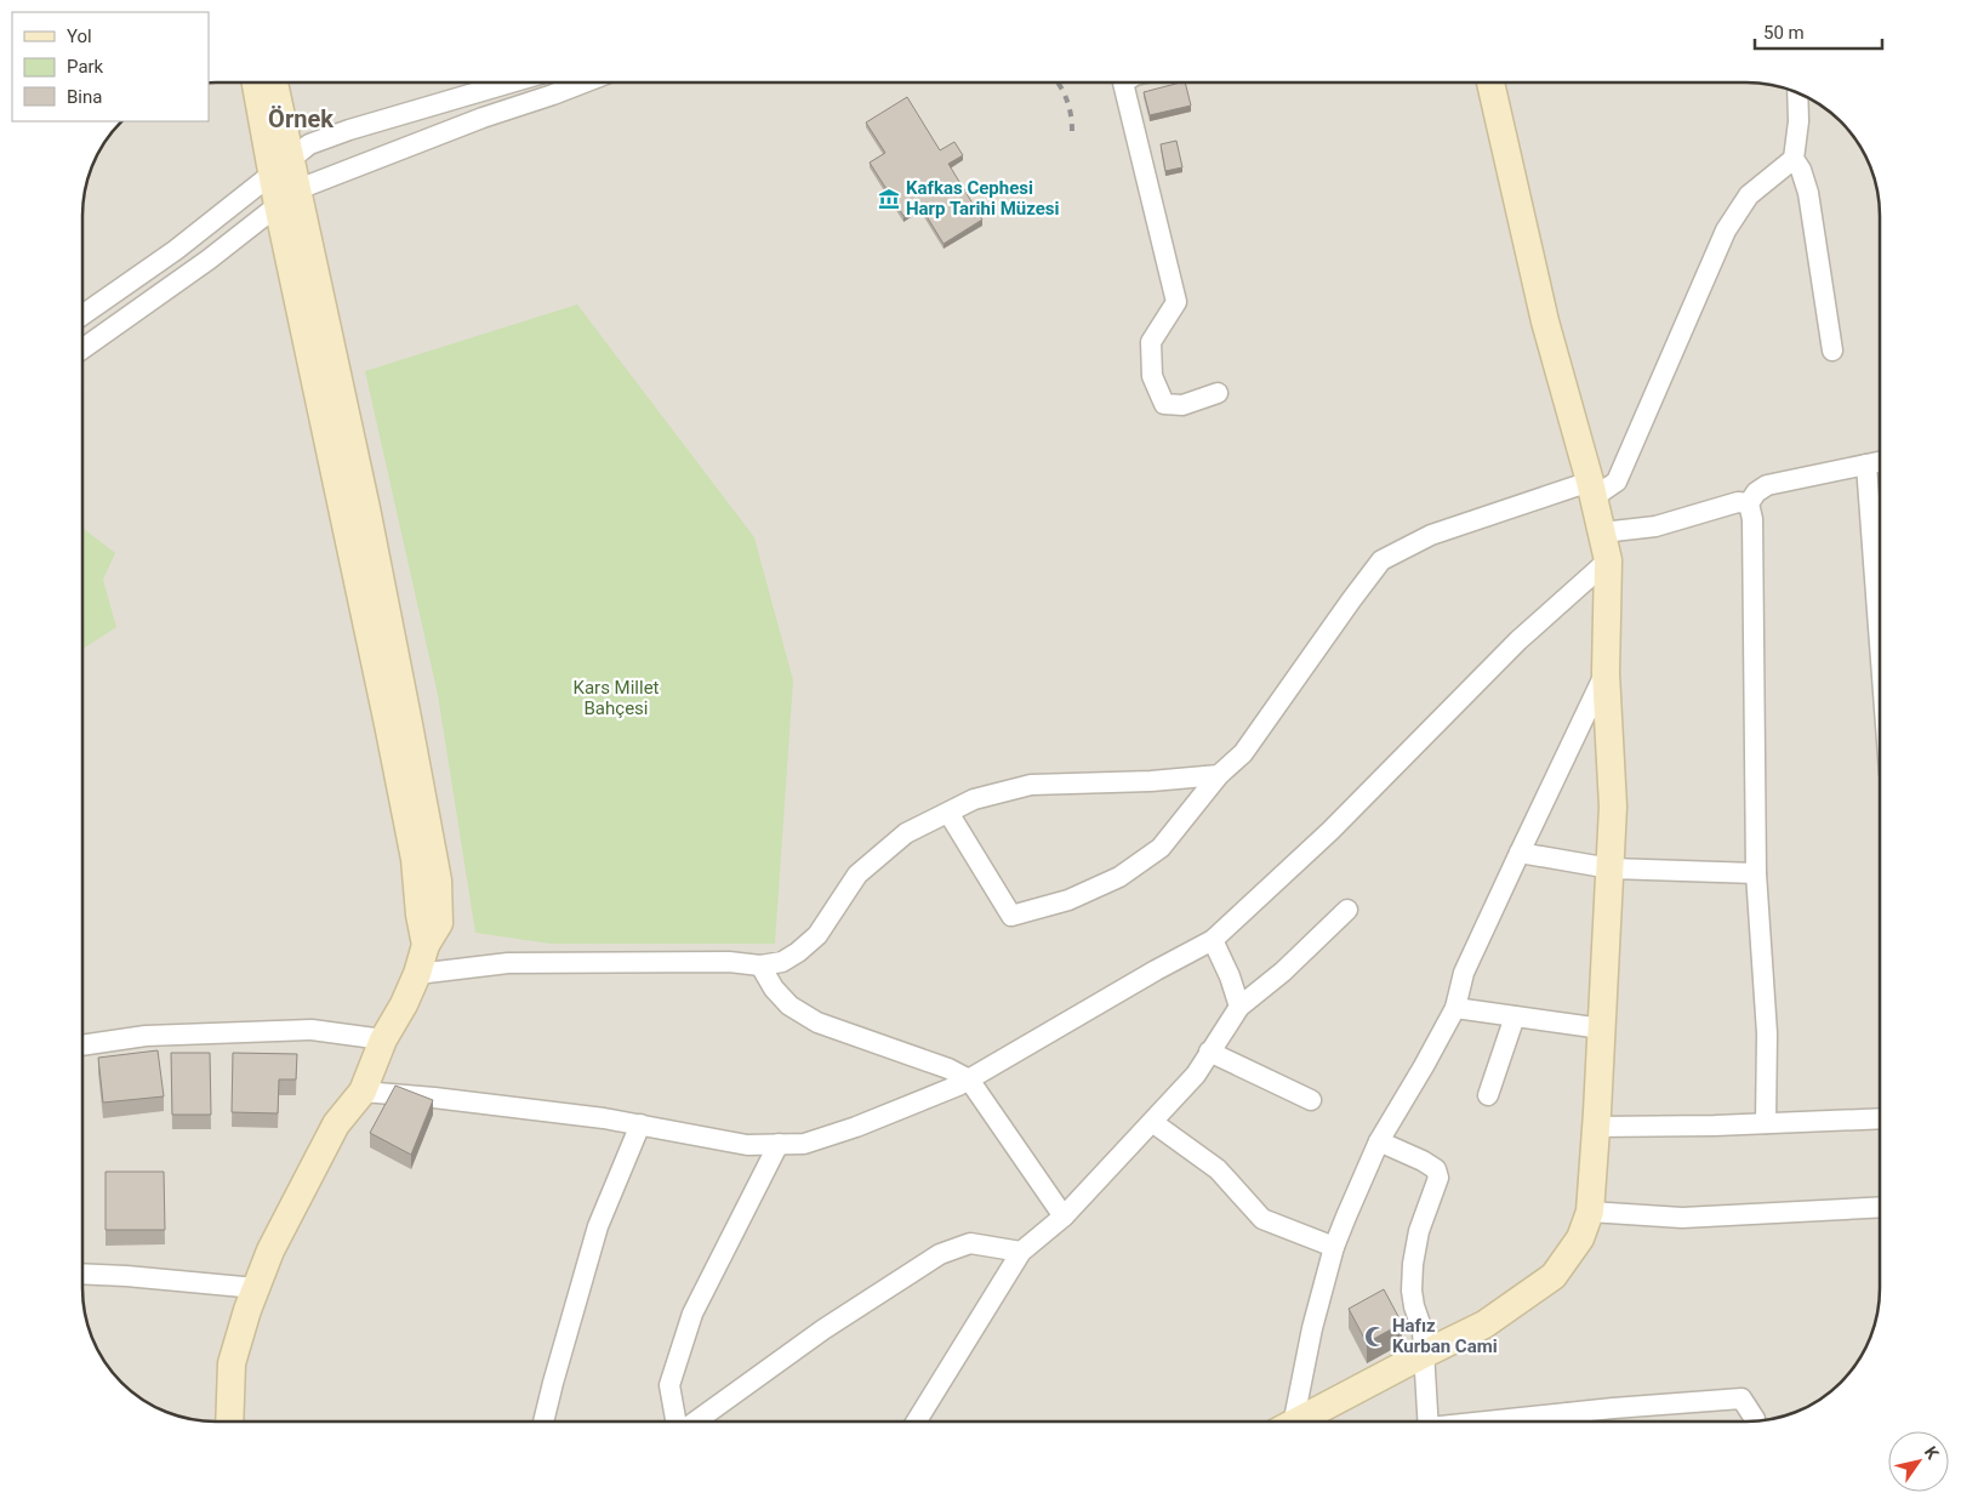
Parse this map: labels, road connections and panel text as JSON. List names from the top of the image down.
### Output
{
  "districts": ["Örnek"],
  "parks": ["Kars Millet Bahçesi"],
  "places": {
    "museum": ["Kafkas Cephesi Harp Tarihi Müzesi"],
    "mosque": ["Hafız Kurban Cami"]
  },
  "legend": ["Yol", "Park", "Bina"],
  "scale_bar": "50 m",
  "north": "top right"
}
